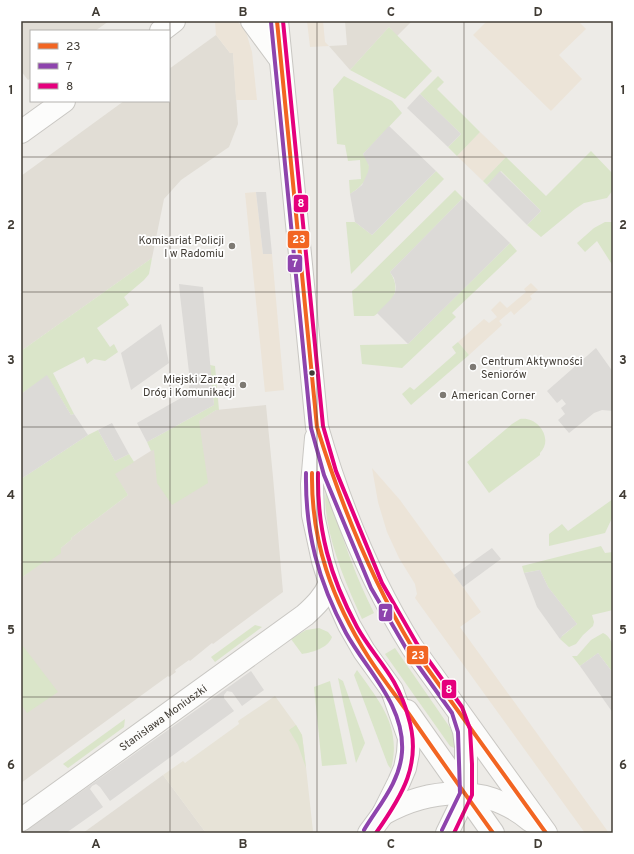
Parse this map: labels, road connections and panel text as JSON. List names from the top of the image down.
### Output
{
  "streets": {
    "street": ["Stanisława Moniuszki"]
  },
  "places": [
    "Komisariat Policji I w Radomiu",
    "Centrum Aktywności Seniorów",
    "Miejski Zarząd Dróg i Komunikacji",
    "American Corner"
  ],
  "lines": ["transit line 23", "transit line 8", "transit line 7"],
  "legend": ["23", "7", "8"],
  "grid": {
    "columns": [
      "A",
      "B",
      "C",
      "D"
    ],
    "rows": [
      "1",
      "2",
      "3",
      "4",
      "5",
      "6"
    ]
  }
}
